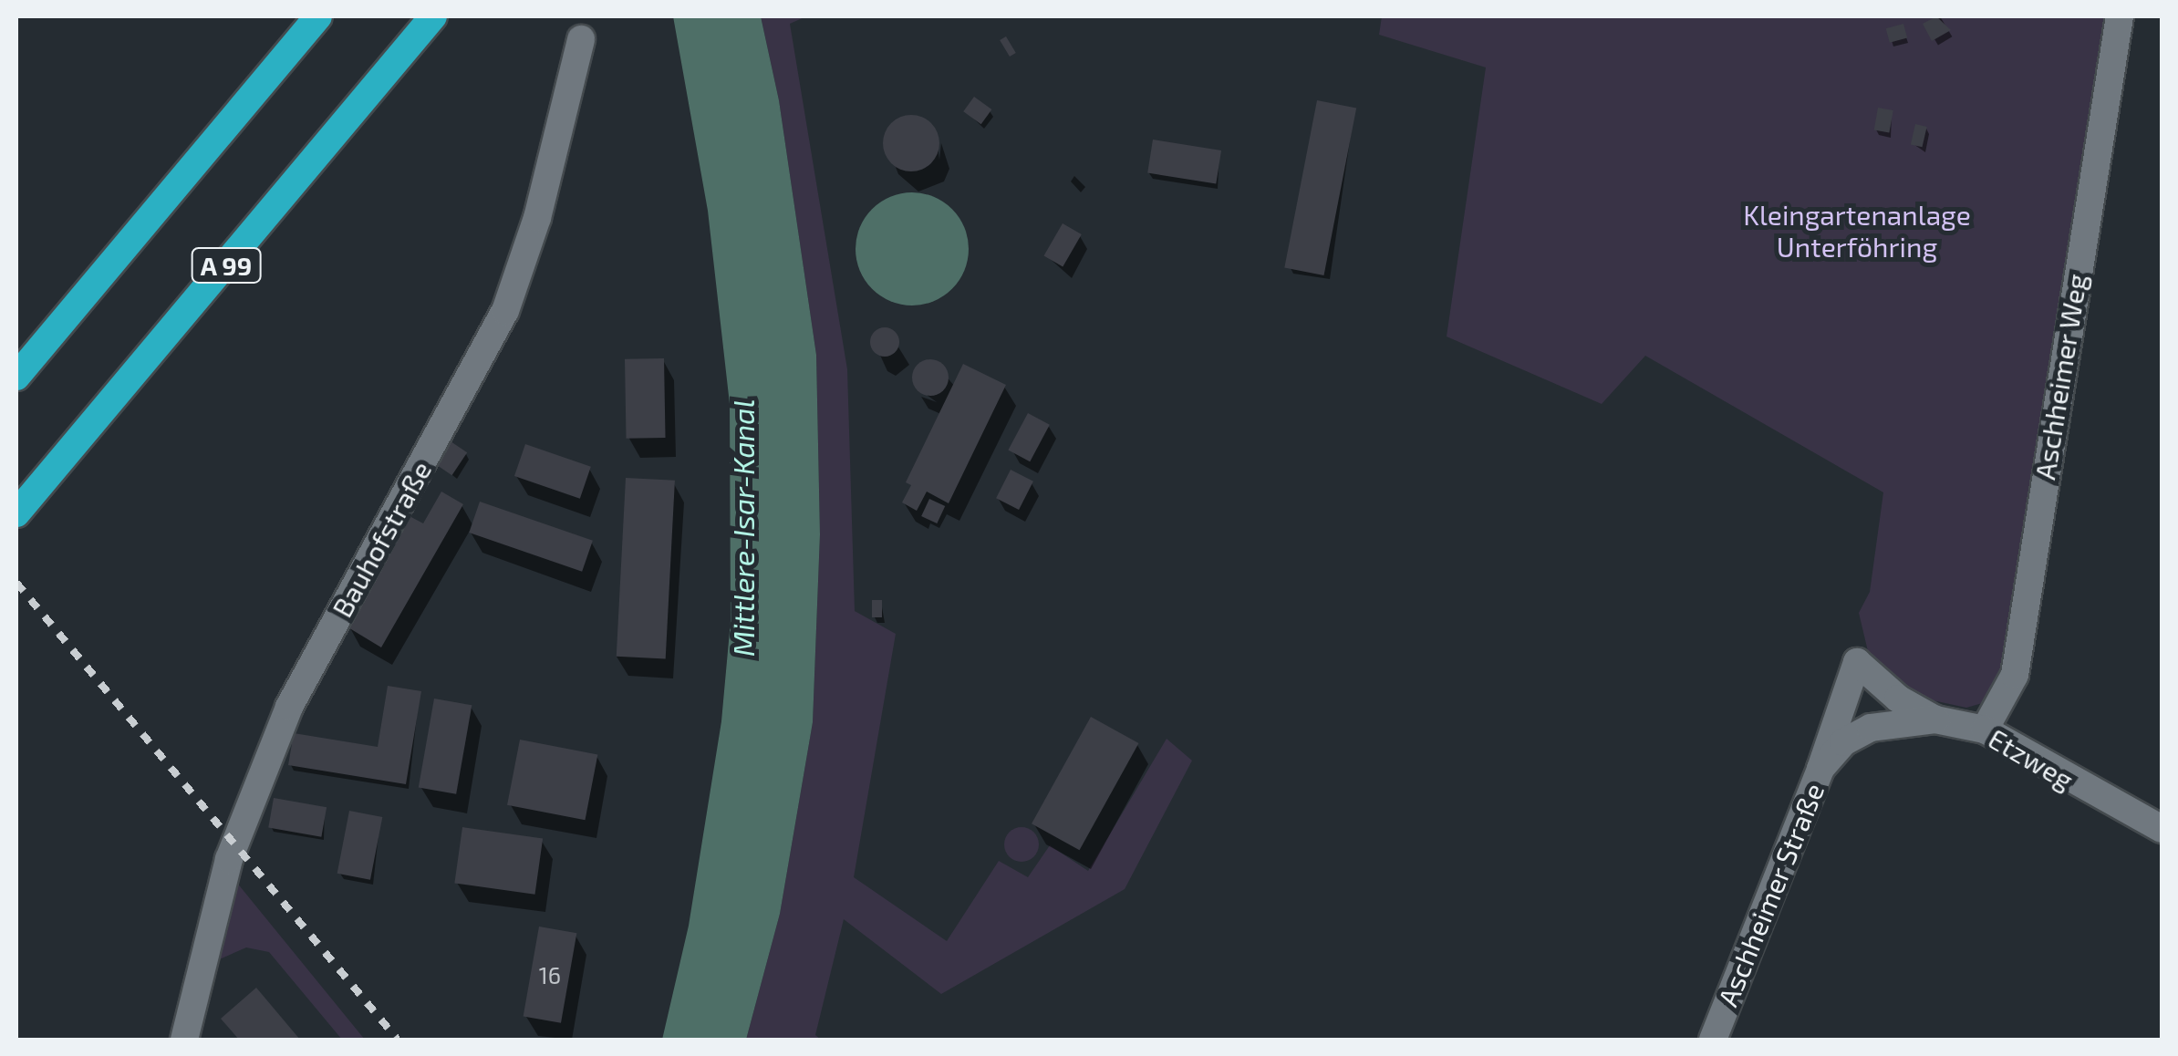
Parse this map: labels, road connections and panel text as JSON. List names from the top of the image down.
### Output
{
  "streets": {
    "highway": ["A 99"],
    "street": [
      "Aschheimer Weg",
      "Bauhofstraße",
      "Etzweg",
      "Aschheimer Straße"
    ]
  },
  "crossings": [
    ["Aschheimer Weg", "Etzweg"],
    ["Etzweg", "Aschheimer Straße"]
  ],
  "water": ["Mittlere-Isar-Kanal"],
  "parks": ["Kleingartenanlage Unterföhring"],
  "house_numbers": ["16"]
}
